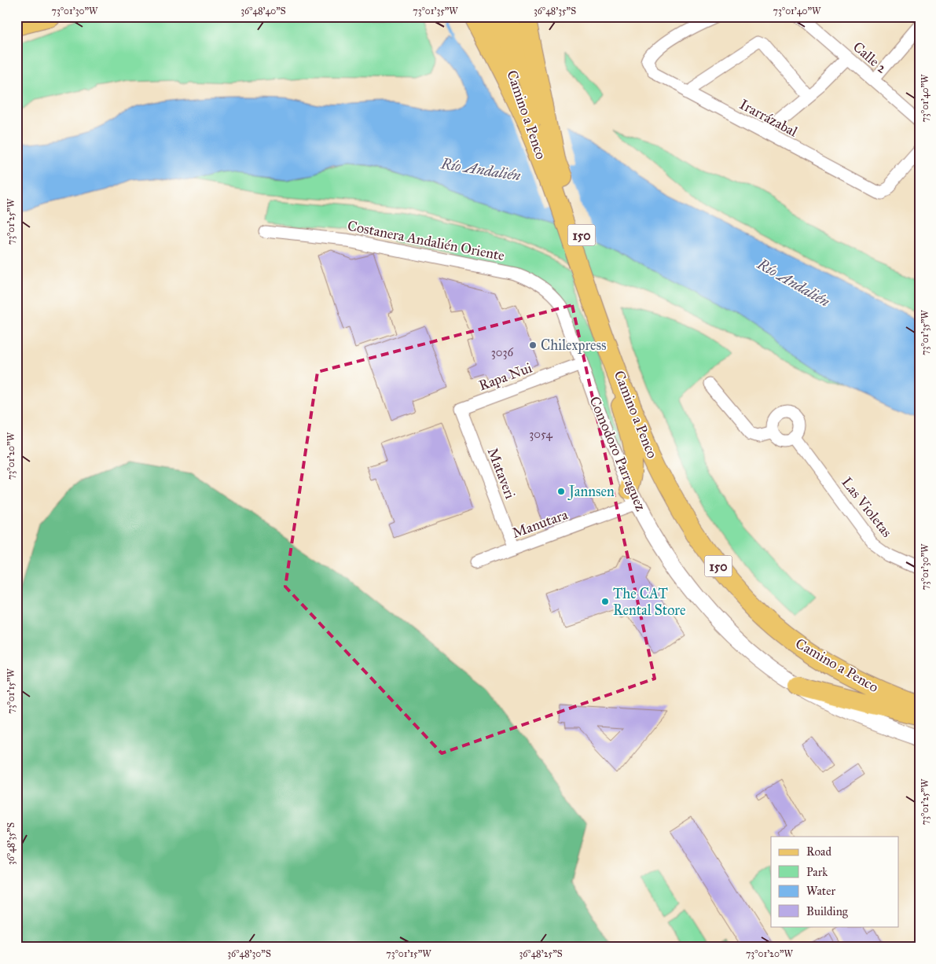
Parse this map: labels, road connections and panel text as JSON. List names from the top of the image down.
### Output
{
  "streets": {
    "highway": ["Camino a Penco", "150"],
    "street": [
      "Calle 2",
      "Irarrázabal",
      "Costanera Andalién Oriente",
      "Rapa Nui",
      "Comodoro Parraguez",
      "Mataveri",
      "Las Violetas",
      "Manutara"
    ]
  },
  "crossings": [
    ["Costanera Andalién Oriente", "Comodoro Parraguez"],
    ["Rapa Nui", "Comodoro Parraguez"],
    ["Rapa Nui", "Mataveri"],
    ["Comodoro Parraguez", "Manutara"],
    ["Mataveri", "Manutara"]
  ],
  "water": ["Río Andalién"],
  "places": ["Chilexpress", "Jannsen", "The CAT Rental Store"],
  "house_numbers": ["3036", "3054"],
  "legend": [
    "Road",
    "Park",
    "Water",
    "Building"
  ],
  "coordinates": [
    "73°01'30\"W",
    "36°48'40\"S",
    "73°01'35\"W",
    "36°48'35\"S",
    "73°01'40\"W",
    "73°01'25\"W",
    "73°01'20\"W",
    "73°01'15\"W",
    "36°48'30\"S",
    "36°48'25\"S"
  ]
}
